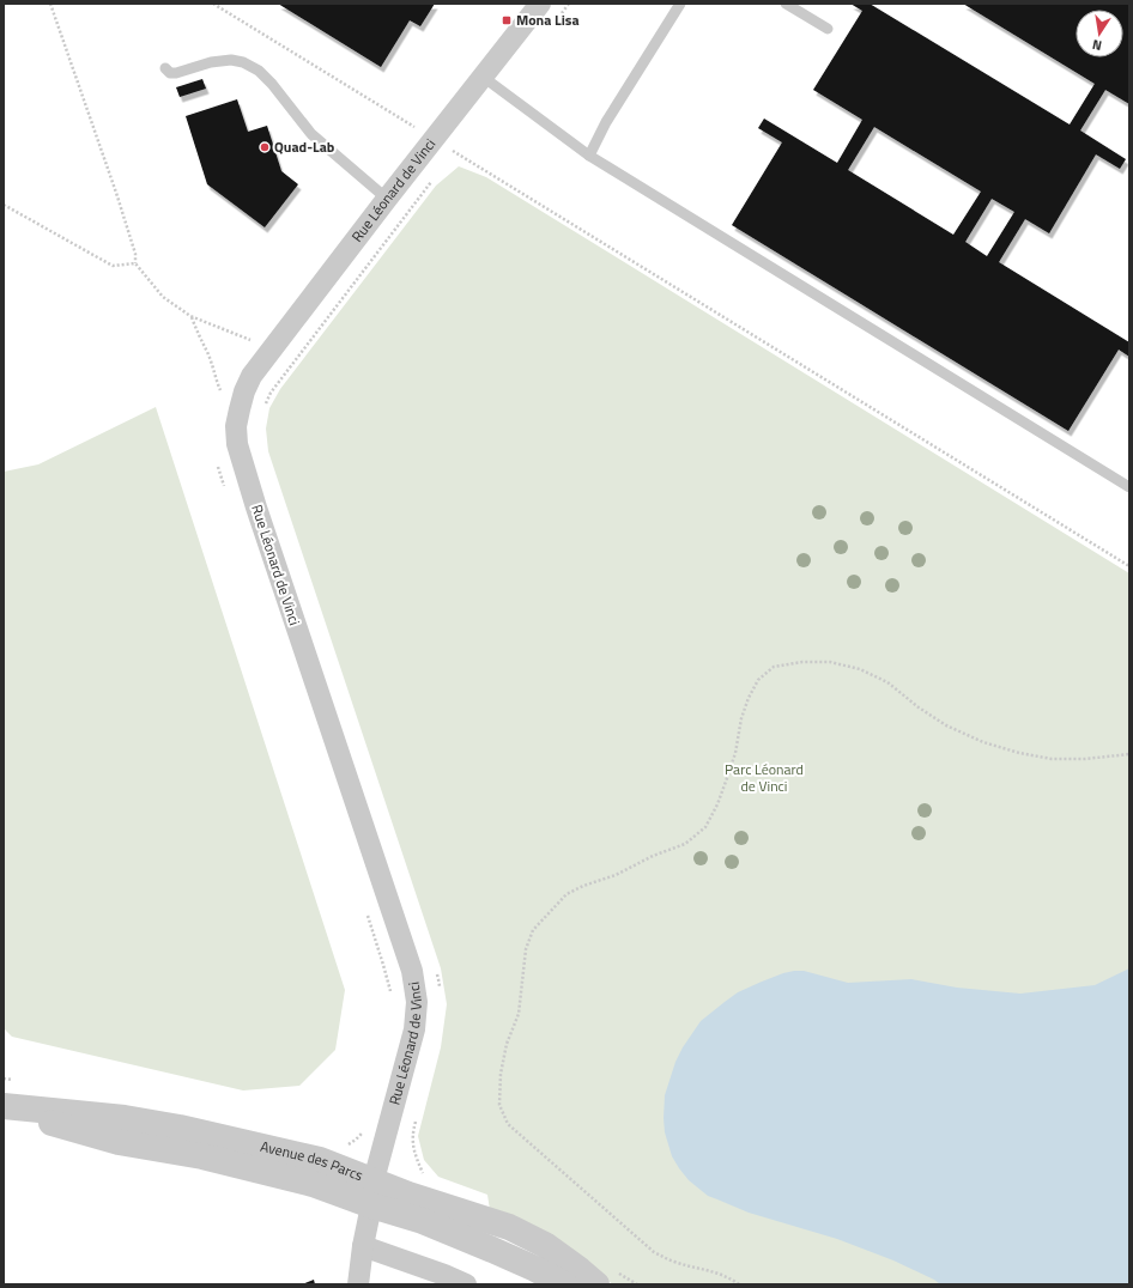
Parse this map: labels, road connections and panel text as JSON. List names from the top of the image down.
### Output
{
  "streets": {
    "street": ["Rue Léonard de Vinci", "Avenue des Parcs"]
  },
  "crossings": [
    ["Rue Léonard de Vinci", "Avenue des Parcs"]
  ],
  "parks": ["Parc Léonard de Vinci"],
  "places": {
    "transit": ["Mona Lisa"],
    "other": ["Quad-Lab"]
  },
  "north": "bottom"
}
